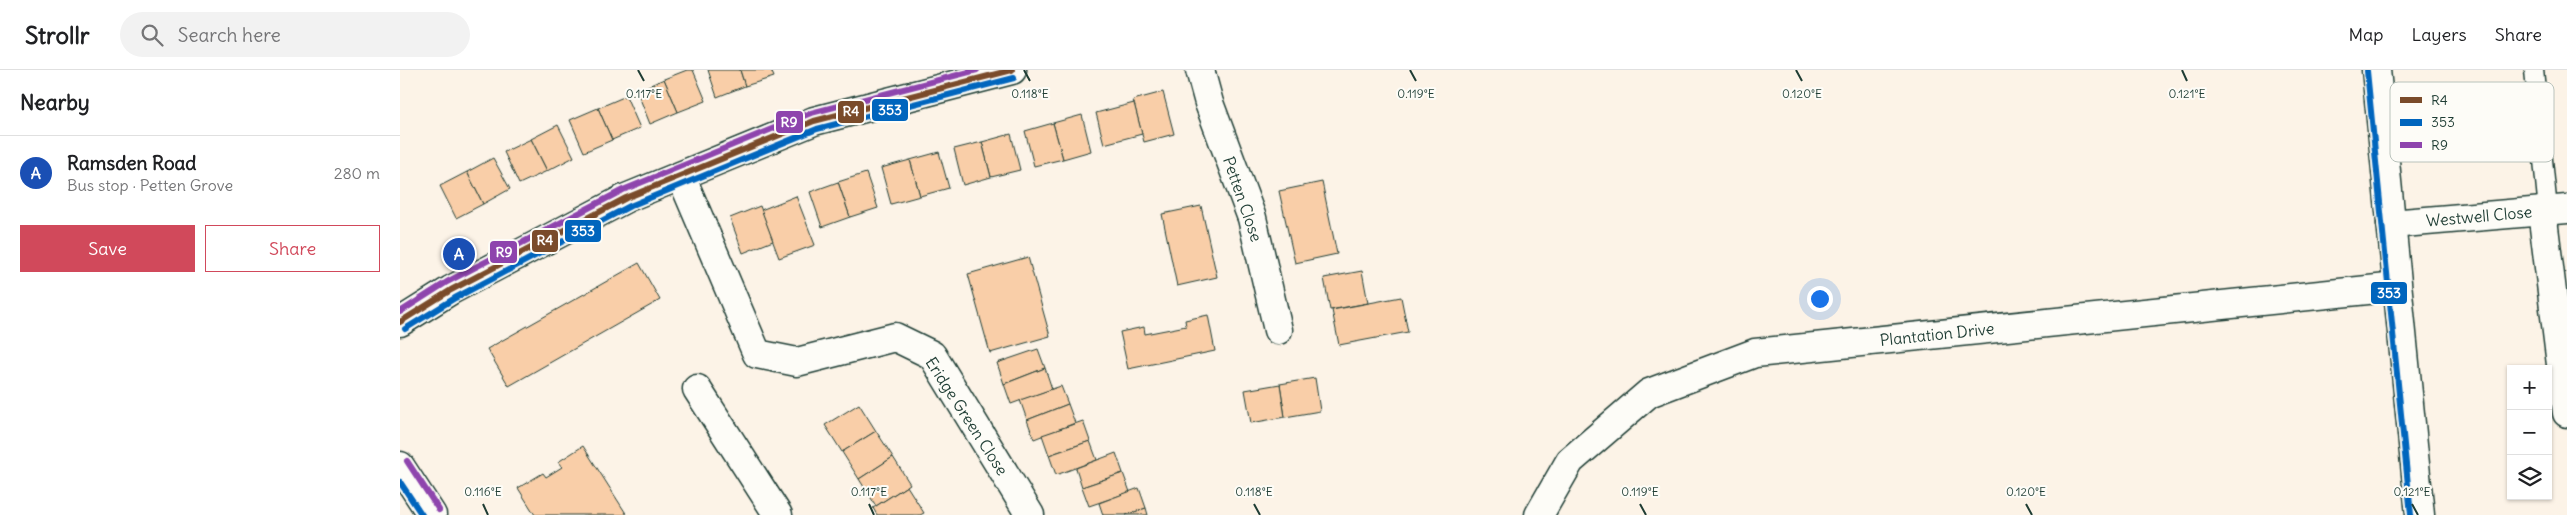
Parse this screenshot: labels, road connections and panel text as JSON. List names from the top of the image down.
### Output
{
  "streets": {
    "street": [
      "Petten Close",
      "Westwell Close",
      "Plantation Drive",
      "Eridge Green Close"
    ]
  },
  "lines": ["transit line R4", "transit line R9", "transit line 353"],
  "legend": ["R4", "353", "R9"],
  "page": {
    "header": "Strollr",
    "search": "Search here",
    "nav": ["Map", "Layers", "Share"],
    "heading": "Nearby",
    "list": [
      {
        "mark": "A",
        "name": "Ramsden Road",
        "note": "Bus stop · Petten Grove",
        "value": "280 m"
      }
    ],
    "buttons": ["Save", "Share"],
    "pins": "A",
    "map_buttons": ["+", "−"]
  },
  "coordinates": [
    "0.117°E",
    "0.118°E",
    "0.119°E",
    "0.120°E",
    "0.121°E",
    "0.116°E"
  ]
}
